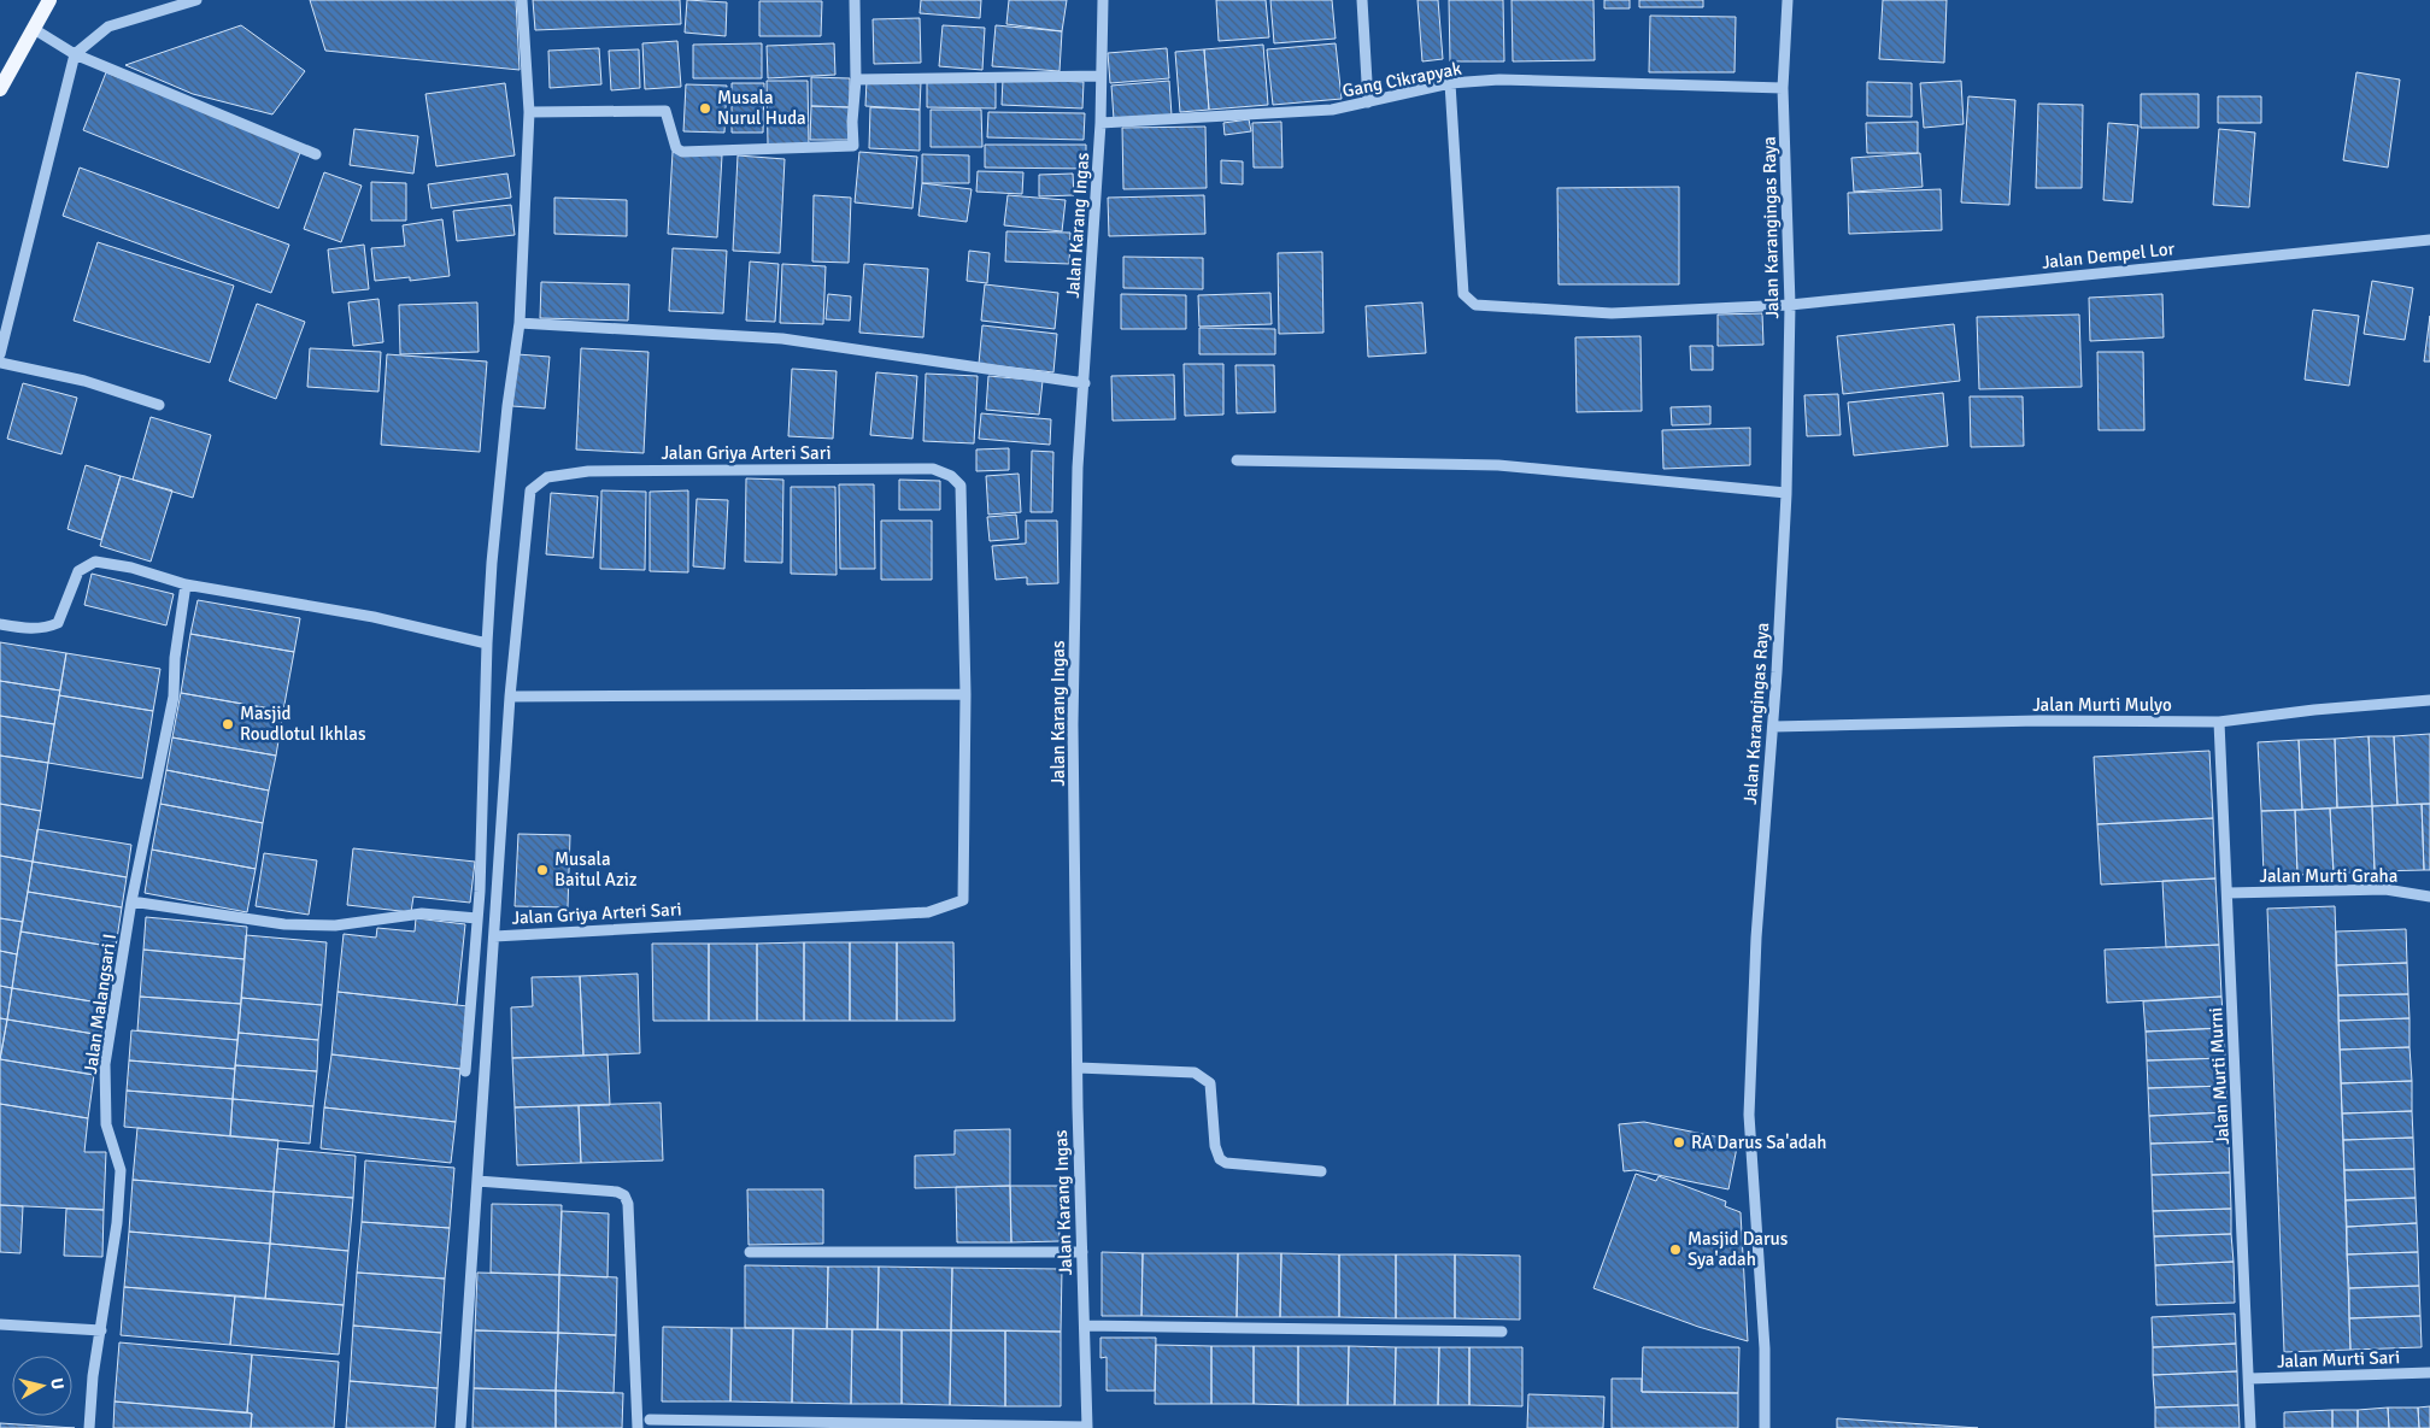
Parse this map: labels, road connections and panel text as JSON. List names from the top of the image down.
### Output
{
  "streets": {
    "street": [
      "Gang Cikrapyak",
      "Jalan Karang Ingas",
      "Jalan Karangingas Raya",
      "Jalan Dempel Lor",
      "Jalan Griya Arteri Sari",
      "Jalan Murti Mulyo",
      "Jalan Murti Graha",
      "Jalan Malangsari I",
      "Jalan Murti Murni",
      "Jalan Murti Sari"
    ]
  },
  "crossings": [
    ["Gang Cikrapyak", "Jalan Karang Ingas"],
    ["Gang Cikrapyak", "Jalan Karangingas Raya"],
    ["Gang Cikrapyak", "Jalan Dempel Lor"],
    ["Jalan Karangingas Raya", "Jalan Dempel Lor"],
    ["Jalan Karangingas Raya", "Jalan Murti Mulyo"],
    ["Jalan Murti Mulyo", "Jalan Murti Murni"],
    ["Jalan Murti Graha", "Jalan Murti Murni"],
    ["Jalan Murti Murni", "Jalan Murti Sari"]
  ],
  "places": [
    "Musala Nurul Huda",
    "Masjid Roudlotul Ikhlas",
    "Musala Baitul Aziz",
    "RA Darus Sa'adah",
    "Masjid Darus Sya'adah"
  ],
  "north": "right"
}
